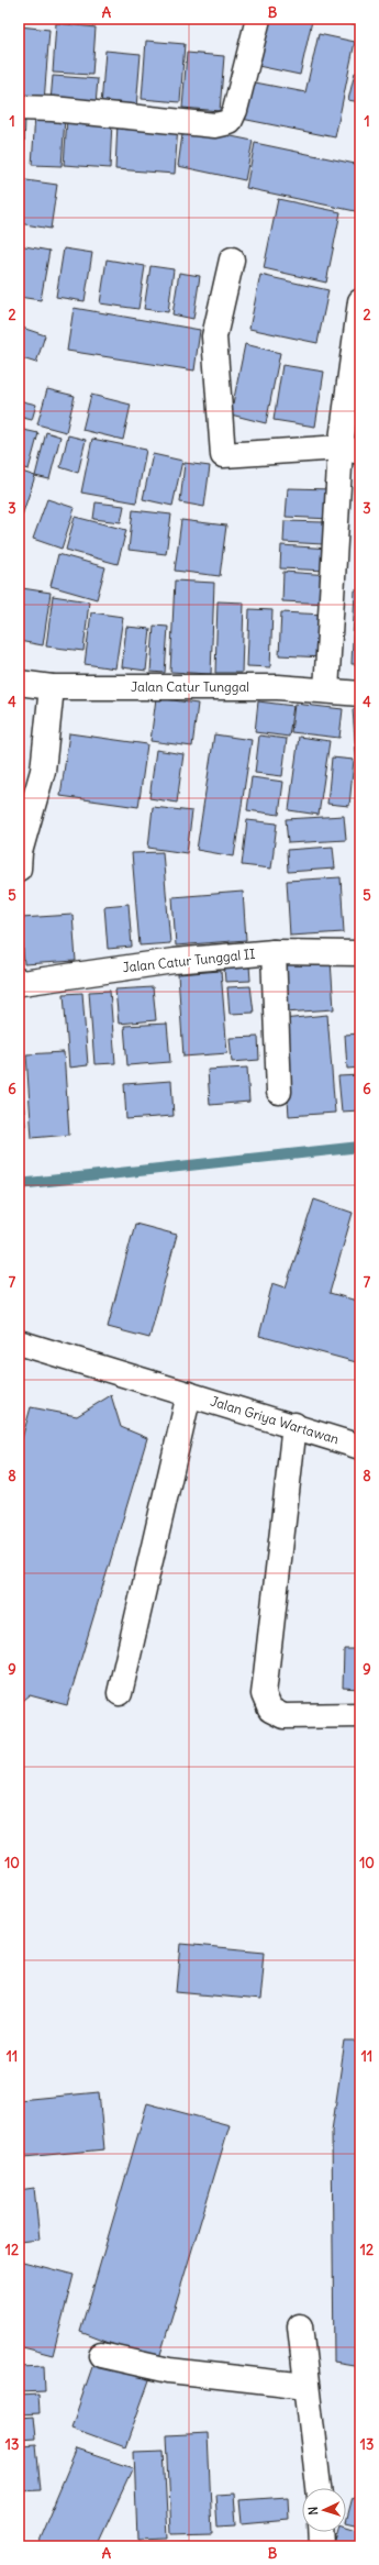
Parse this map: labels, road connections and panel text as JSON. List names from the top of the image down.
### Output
{
  "streets": {
    "street": ["Jalan Catur Tunggal", "Jalan Catur Tunggal II", "Jalan Griya Wartawan"]
  },
  "north": "left",
  "grid": {
    "columns": ["A", "B"],
    "rows": [
      "1",
      "2",
      "3",
      "4",
      "5",
      "6",
      "7",
      "8",
      "9",
      "10",
      "11",
      "12",
      "13"
    ]
  }
}
